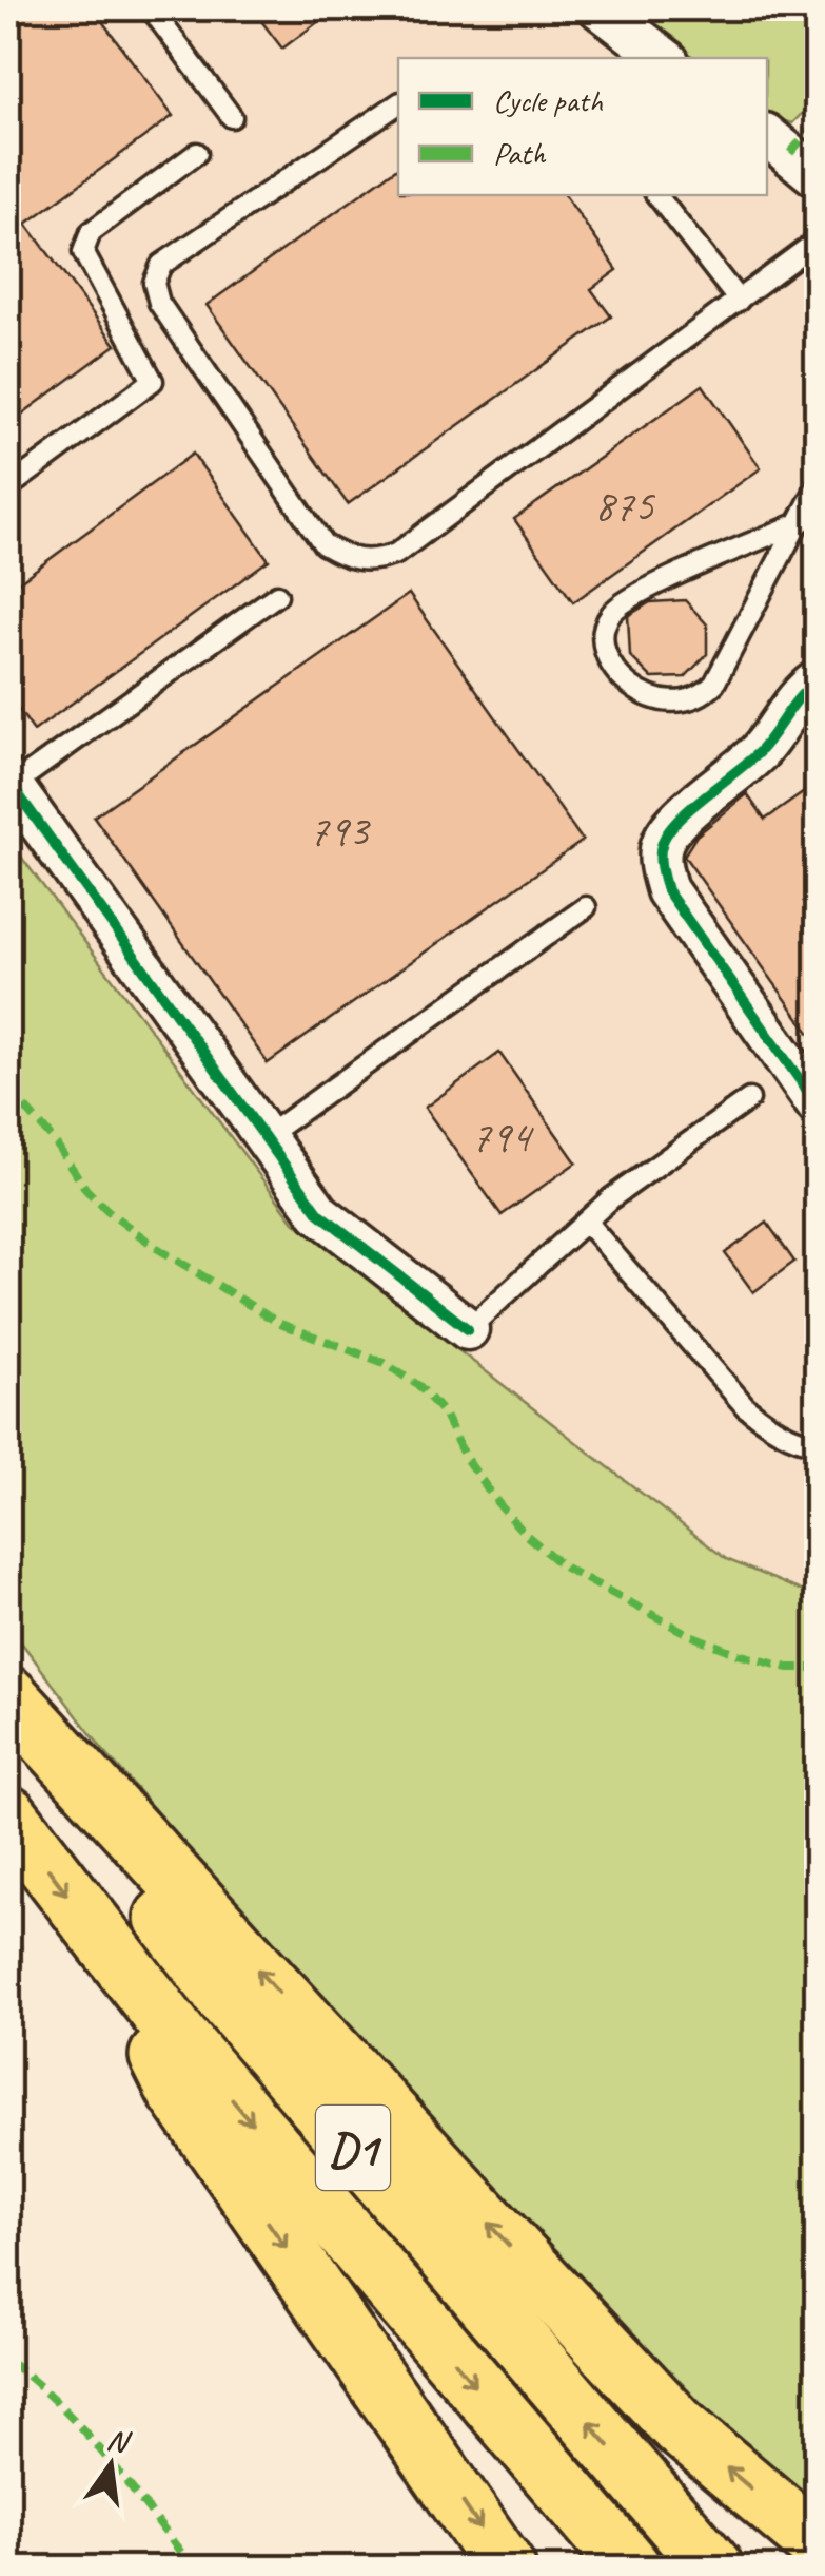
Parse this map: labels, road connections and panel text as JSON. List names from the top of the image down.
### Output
{
  "streets": {
    "highway": ["D1"]
  },
  "house_numbers": ["875", "793", "794"],
  "legend": ["Cycle path", "Path"],
  "north": "top"
}
